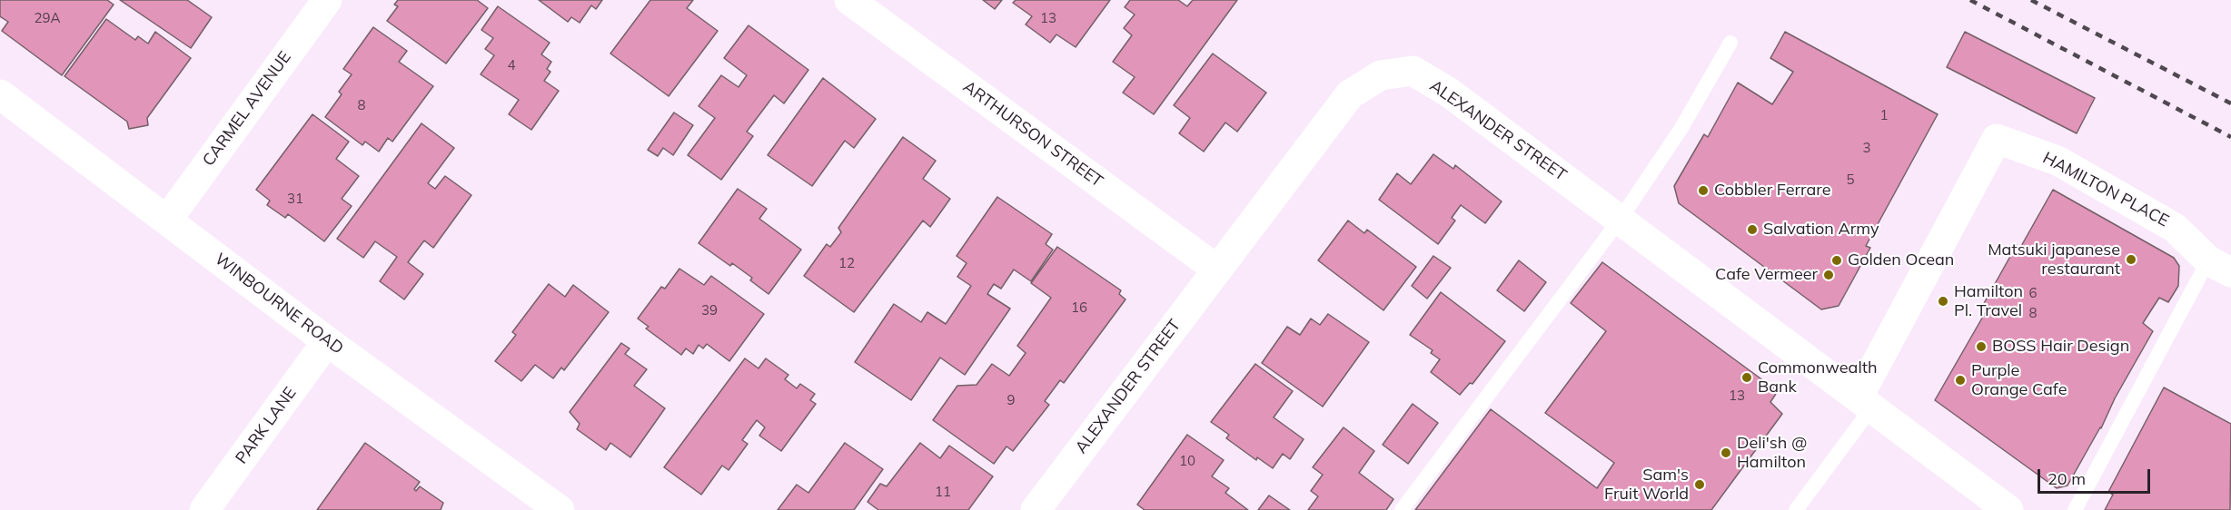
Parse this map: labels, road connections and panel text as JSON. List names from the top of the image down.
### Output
{
  "streets": {
    "street": [
      "CARMEL AVENUE",
      "ALEXANDER STREET",
      "ARTHURSON STREET",
      "HAMILTON PLACE",
      "WINBOURNE ROAD",
      "PARK LANE"
    ]
  },
  "crossings": [
    ["CARMEL AVENUE", "WINBOURNE ROAD"],
    ["ALEXANDER STREET", "ARTHURSON STREET"],
    ["ALEXANDER STREET", "HAMILTON PLACE"],
    ["WINBOURNE ROAD", "PARK LANE"]
  ],
  "places": [
    "Cobbler Ferrare",
    "Salvation Army",
    "Matsuki japanese restaurant",
    "Golden Ocean",
    "Cafe Vermeer",
    "Hamilton Pl. Travel",
    "BOSS Hair Design",
    "Commonwealth Bank",
    "Purple Orange Cafe",
    "Deli'sh @ Hamilton",
    "Sam's Fruit World"
  ],
  "house_numbers": [
    "29A",
    "13",
    "4",
    "8",
    "1",
    "3",
    "5",
    "31",
    "12",
    "6",
    "16",
    "39",
    "8",
    "13",
    "9",
    "10",
    "11"
  ],
  "scale_bar": "20 m"
}
